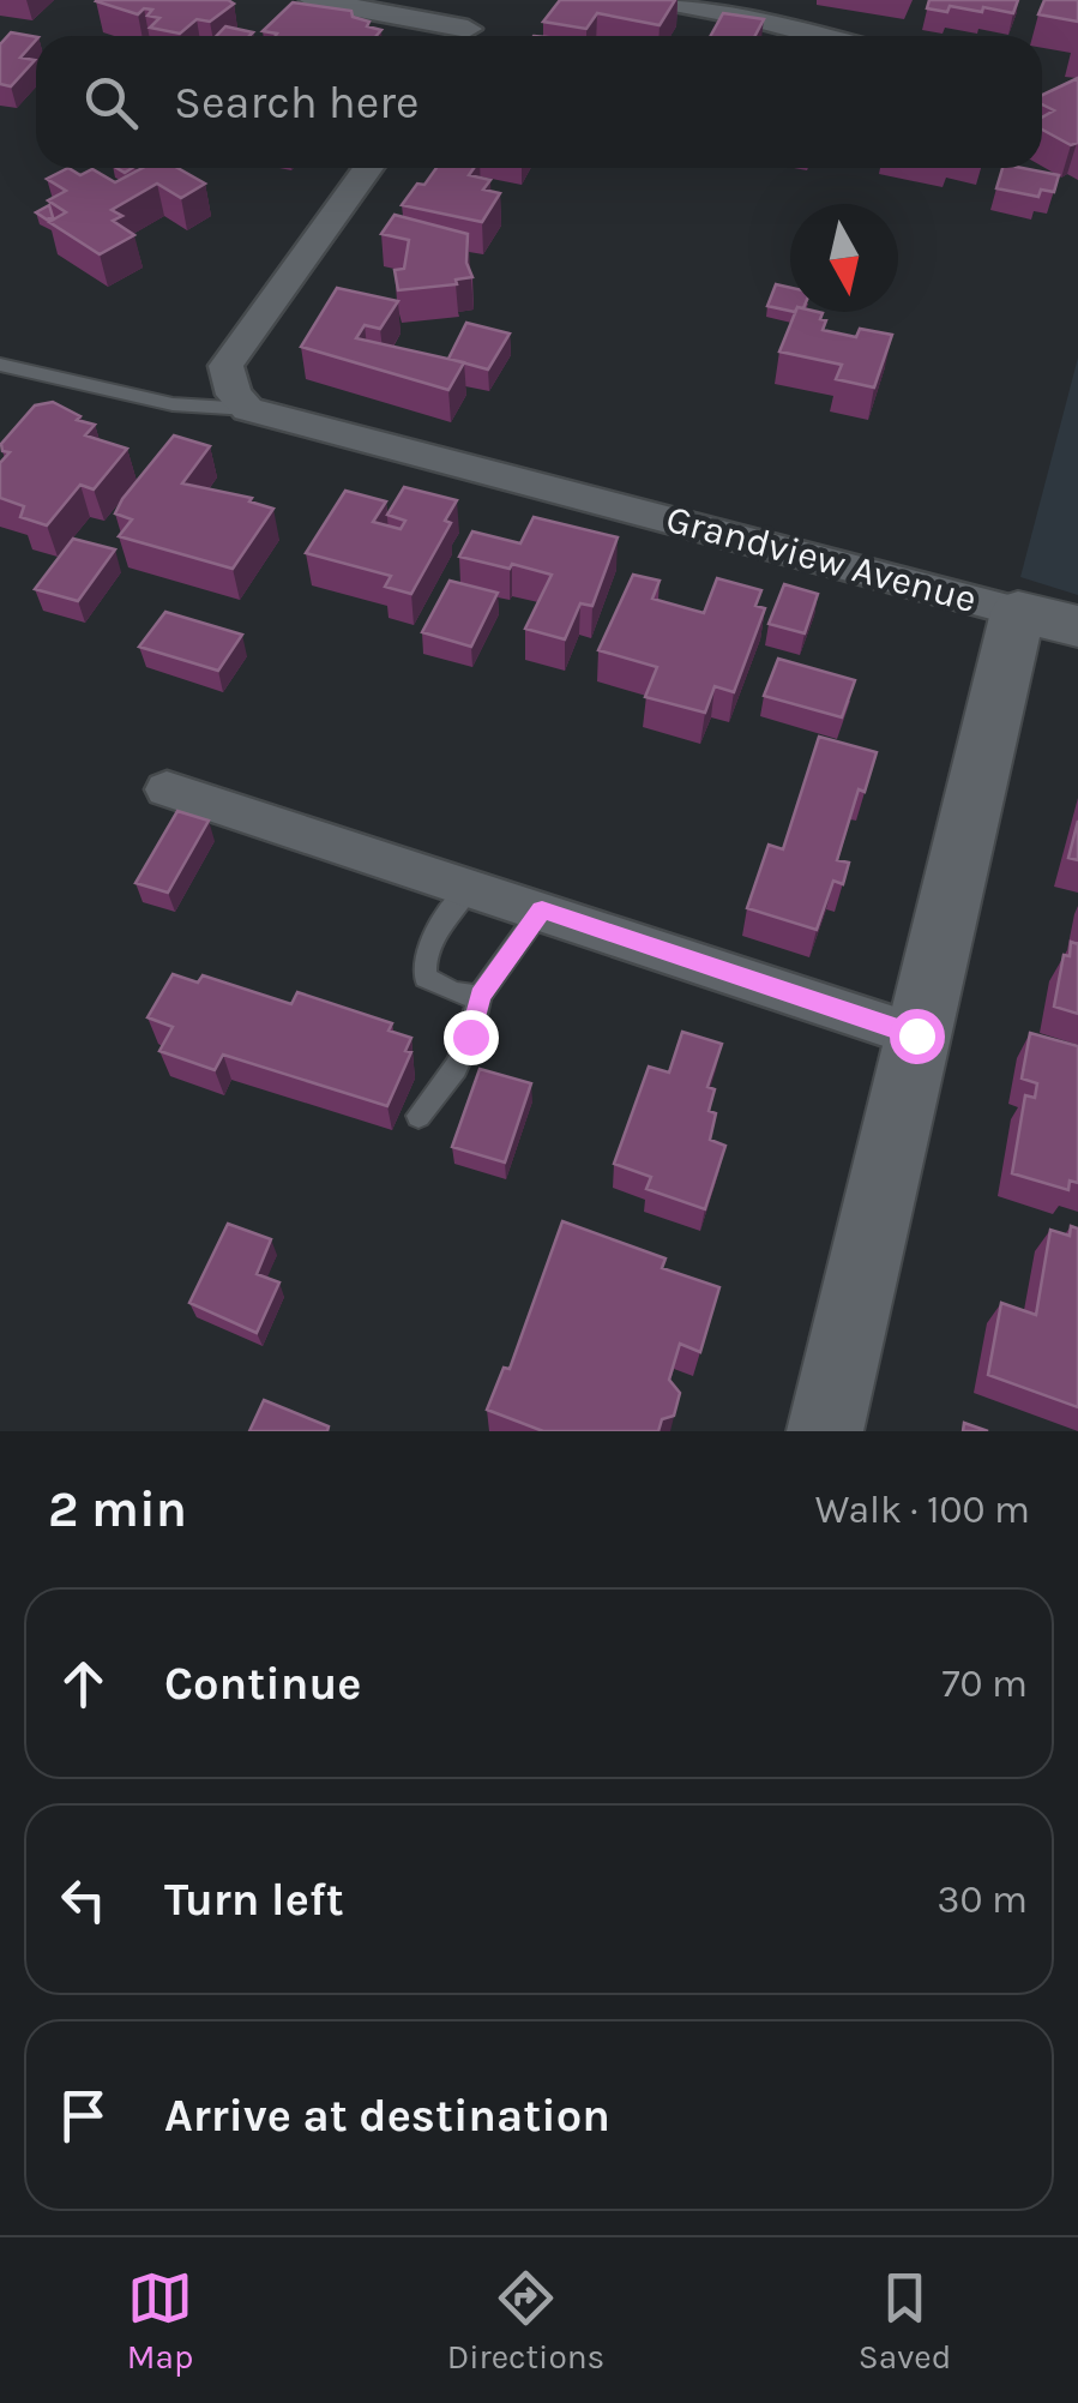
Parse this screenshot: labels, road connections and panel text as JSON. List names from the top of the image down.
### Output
{
  "streets": {
    "street": ["Grandview Avenue"]
  },
  "north": "bottom",
  "page": {
    "search": "Search here",
    "heading": ["2 min", "Walk · 100 m"],
    "list": [
      ["Continue", "70 m"],
      ["Turn left", "30 m"],
      "Arrive at destination"
    ],
    "nav": ["Map", "Directions", "Saved"]
  }
}
